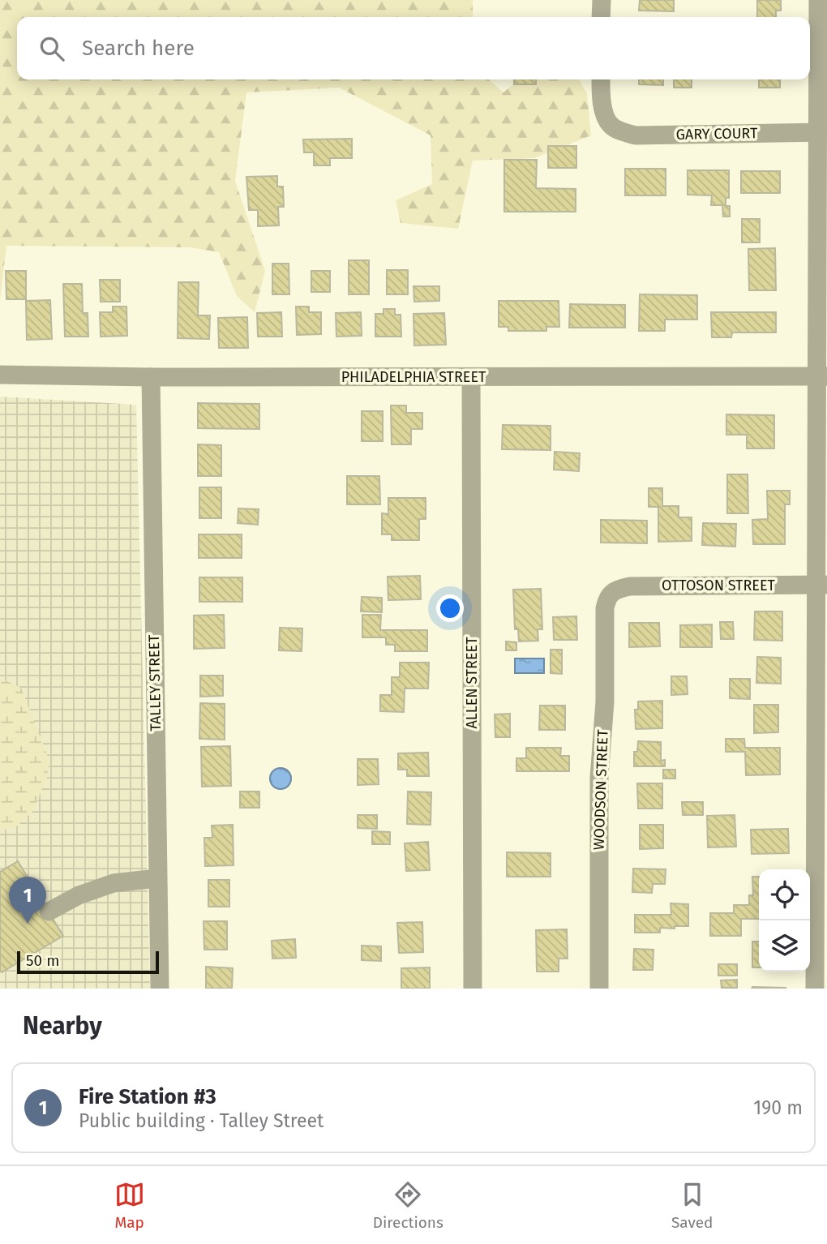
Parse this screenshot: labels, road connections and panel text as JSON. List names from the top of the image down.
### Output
{
  "streets": {
    "street": [
      "GARY COURT",
      "PHILADELPHIA STREET",
      "OTTOSON STREET",
      "TALLEY STREET",
      "ALLEN STREET",
      "WOODSON STREET"
    ]
  },
  "crossings": [
    ["PHILADELPHIA STREET", "TALLEY STREET"],
    ["PHILADELPHIA STREET", "ALLEN STREET"],
    ["OTTOSON STREET", "WOODSON STREET"]
  ],
  "scale_bar": "50 m",
  "page": {
    "search": "Search here",
    "pins": "1",
    "scale": "50 m",
    "heading": "Nearby",
    "list": [
      {
        "mark": "1",
        "name": "Fire Station #3",
        "note": "Public building · Talley Street",
        "value": "190 m"
      }
    ],
    "nav": ["Map", "Directions", "Saved"]
  }
}
